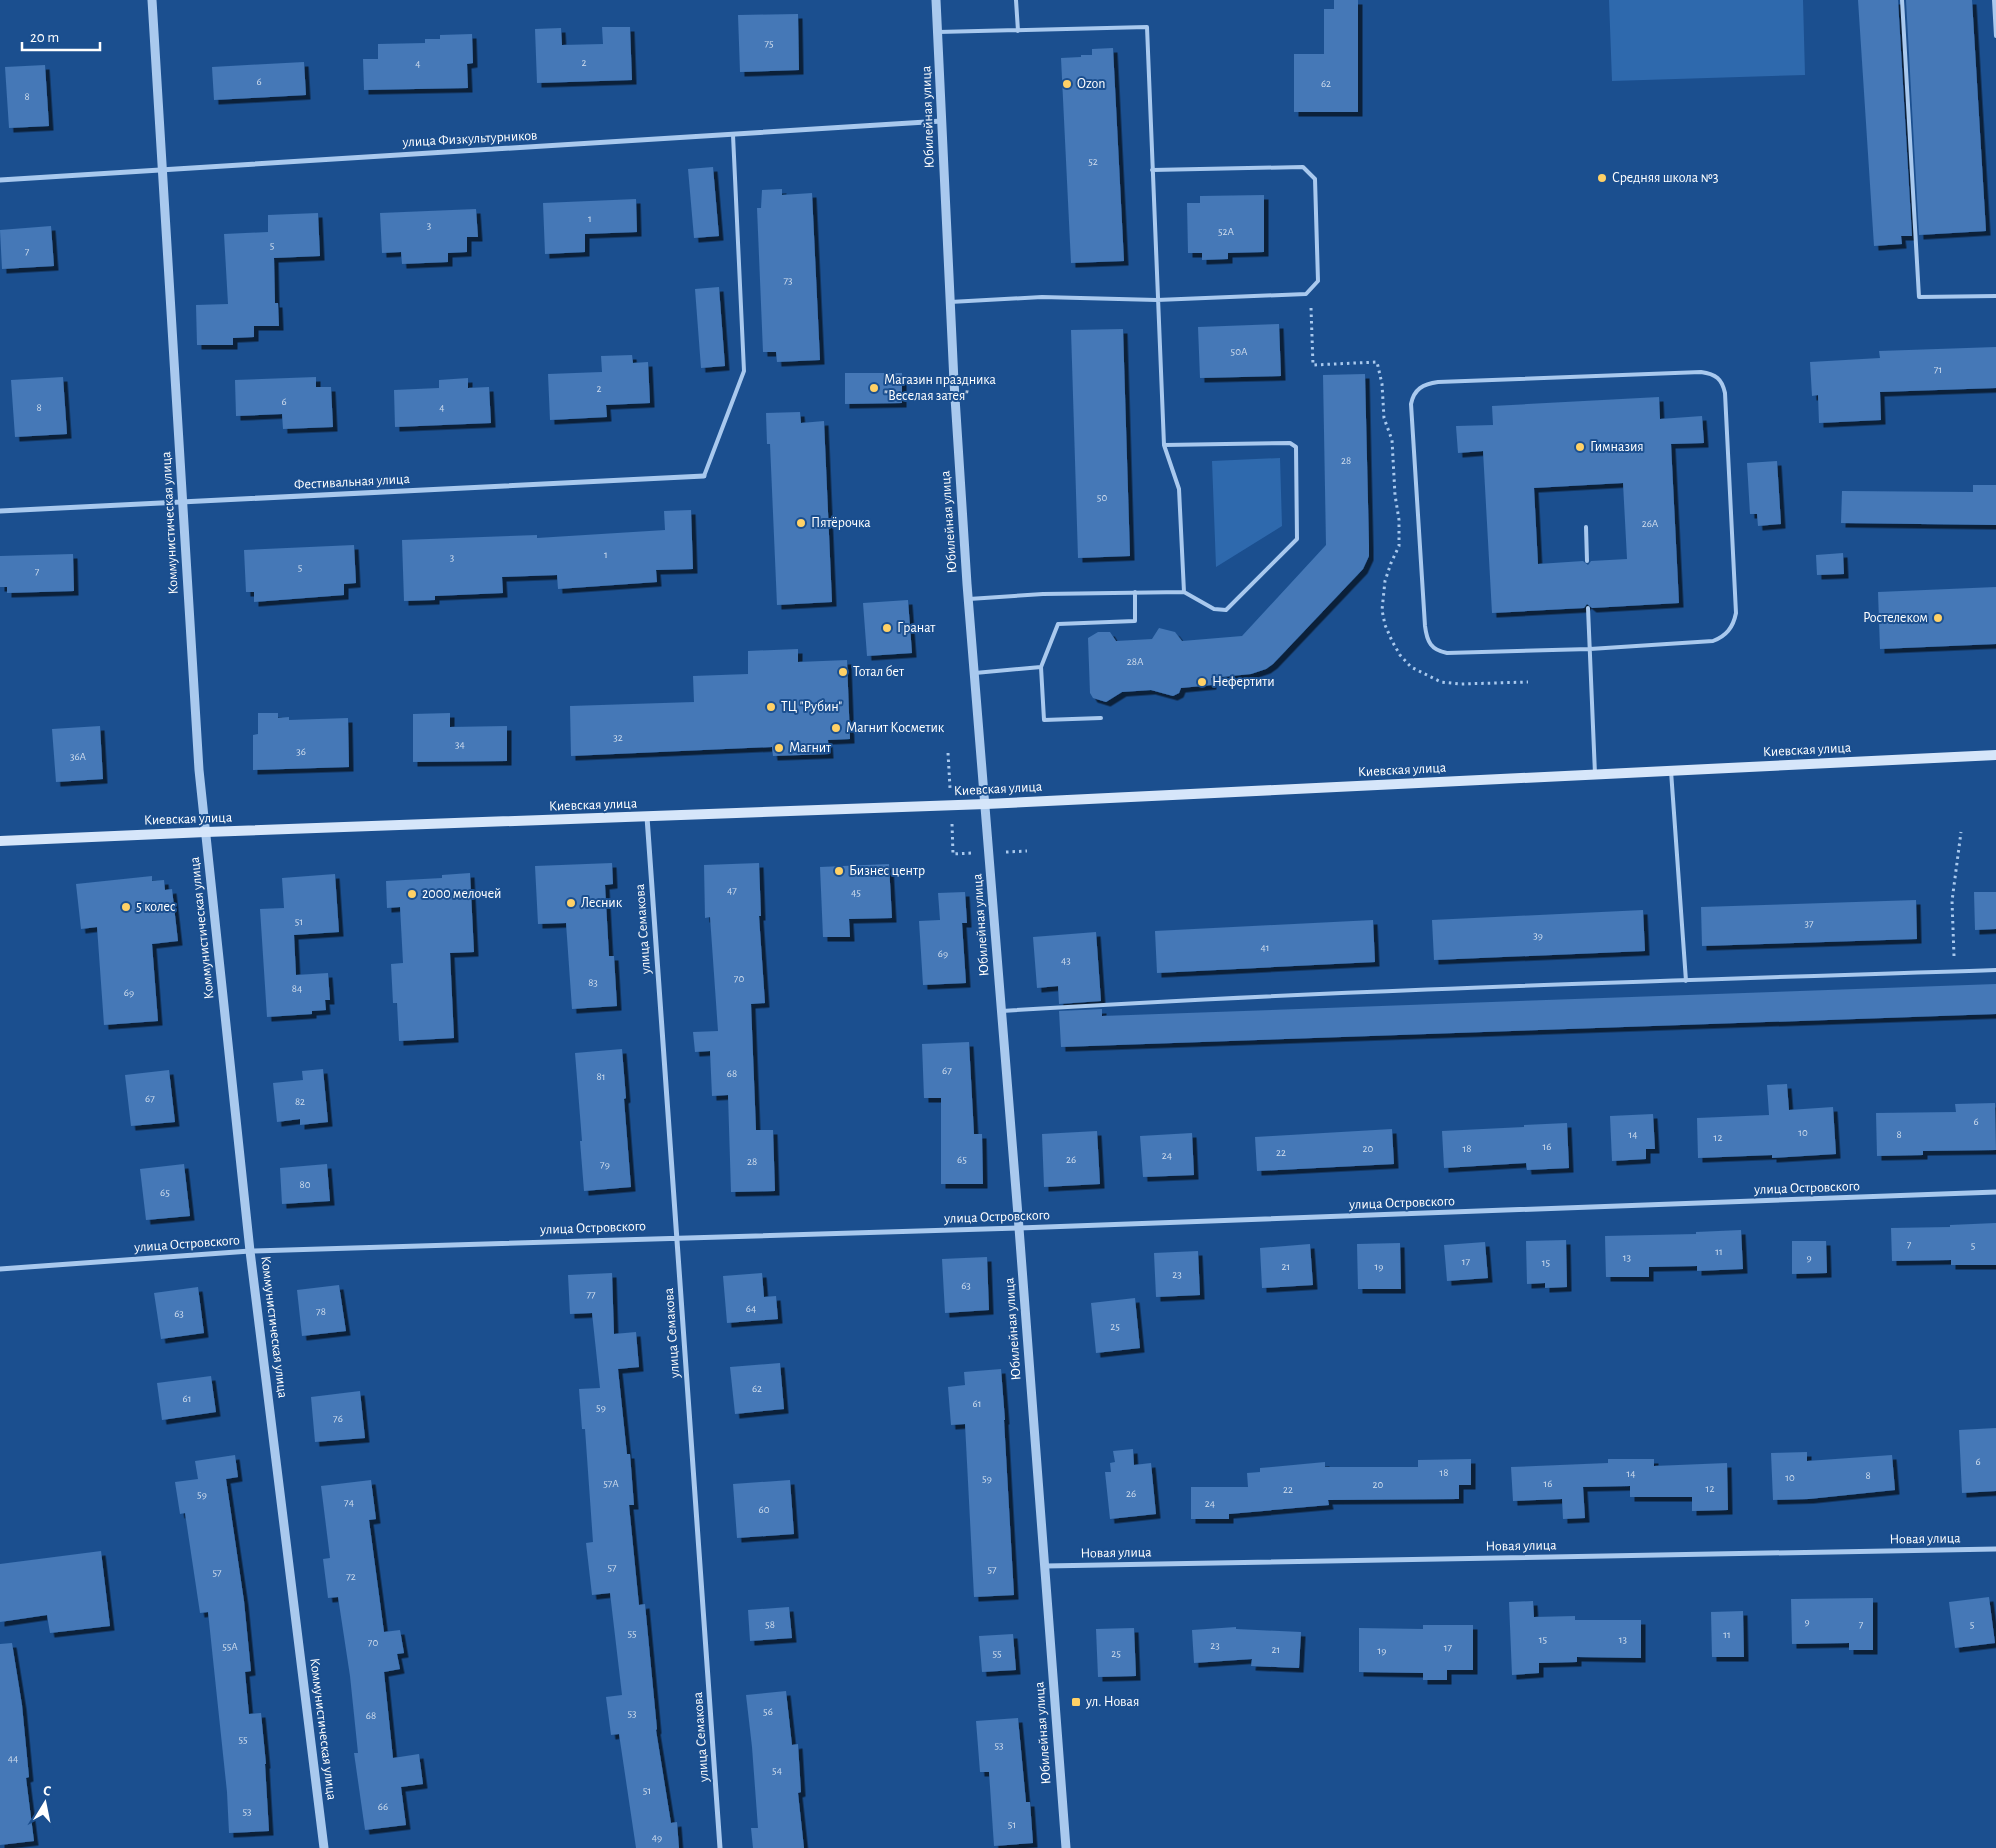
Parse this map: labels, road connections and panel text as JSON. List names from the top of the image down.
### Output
{
  "streets": {
    "main road": ["Киевская улица"],
    "street": [
      "Юбилейная улица",
      "улица Физкультурников",
      "Фестивальная улица",
      "Коммунистическая улица",
      "улица Семакова",
      "улица Островского",
      "Новая улица"
    ]
  },
  "crossings": [
    ["Юбилейная улица", "улица Физкультурников"],
    ["Юбилейная улица", "Киевская улица"],
    ["Юбилейная улица", "улица Островского"],
    ["Юбилейная улица", "Новая улица"],
    ["улица Физкультурников", "Коммунистическая улица"],
    ["Фестивальная улица", "Коммунистическая улица"],
    ["Коммунистическая улица", "Киевская улица"],
    ["Коммунистическая улица", "улица Островского"],
    ["Киевская улица", "улица Семакова"],
    ["улица Семакова", "улица Островского"]
  ],
  "places": {
    "other": [
      "Ozon",
      "Средняя школа №3",
      "Магазин праздника \"Веселая затея\"",
      "Гимназия",
      "Пятёрочка",
      "Ростелеком",
      "Гранат",
      "Тотал бет",
      "Нефертити",
      "ТЦ \"Рубин\"",
      "Магнит Косметик",
      "Магнит",
      "Бизнес центр",
      "2000 мелочей",
      "Лесник",
      "5 колес"
    ],
    "transit": ["ул. Новая"]
  },
  "house_numbers": [
    "75",
    "2",
    "4",
    "6",
    "62",
    "8",
    "52",
    "1",
    "3",
    "52А",
    "5",
    "7",
    "73",
    "50А",
    "71",
    "2",
    "6",
    "8",
    "4",
    "28",
    "50",
    "26А",
    "1",
    "3",
    "5",
    "7",
    "28А",
    "32",
    "34",
    "36",
    "36А",
    "47",
    "45",
    "51",
    "37",
    "39",
    "41",
    "69",
    "43",
    "70",
    "83",
    "84",
    "69",
    "67",
    "68",
    "81",
    "67",
    "82",
    "6",
    "10",
    "14",
    "8",
    "12",
    "16",
    "20",
    "18",
    "22",
    "24",
    "65",
    "26",
    "28",
    "79",
    "80",
    "65",
    "7",
    "5",
    "11",
    "13",
    "9",
    "17",
    "15",
    "21",
    "19",
    "23",
    "63",
    "77",
    "64",
    "78",
    "63",
    "25",
    "62",
    "61",
    "61",
    "59",
    "76",
    "6",
    "18",
    "14",
    "8",
    "10",
    "59",
    "57А",
    "16",
    "20",
    "12",
    "22",
    "26",
    "59",
    "74",
    "24",
    "60",
    "57",
    "57",
    "57",
    "72",
    "9",
    "58",
    "7",
    "5",
    "55",
    "11",
    "15",
    "13",
    "70",
    "23",
    "55А",
    "17",
    "21",
    "19",
    "55",
    "25",
    "56",
    "53",
    "68",
    "55",
    "53",
    "44",
    "54",
    "51",
    "66",
    "53",
    "51",
    "49"
  ],
  "scale_bar": "20 m",
  "north": "top"
}
